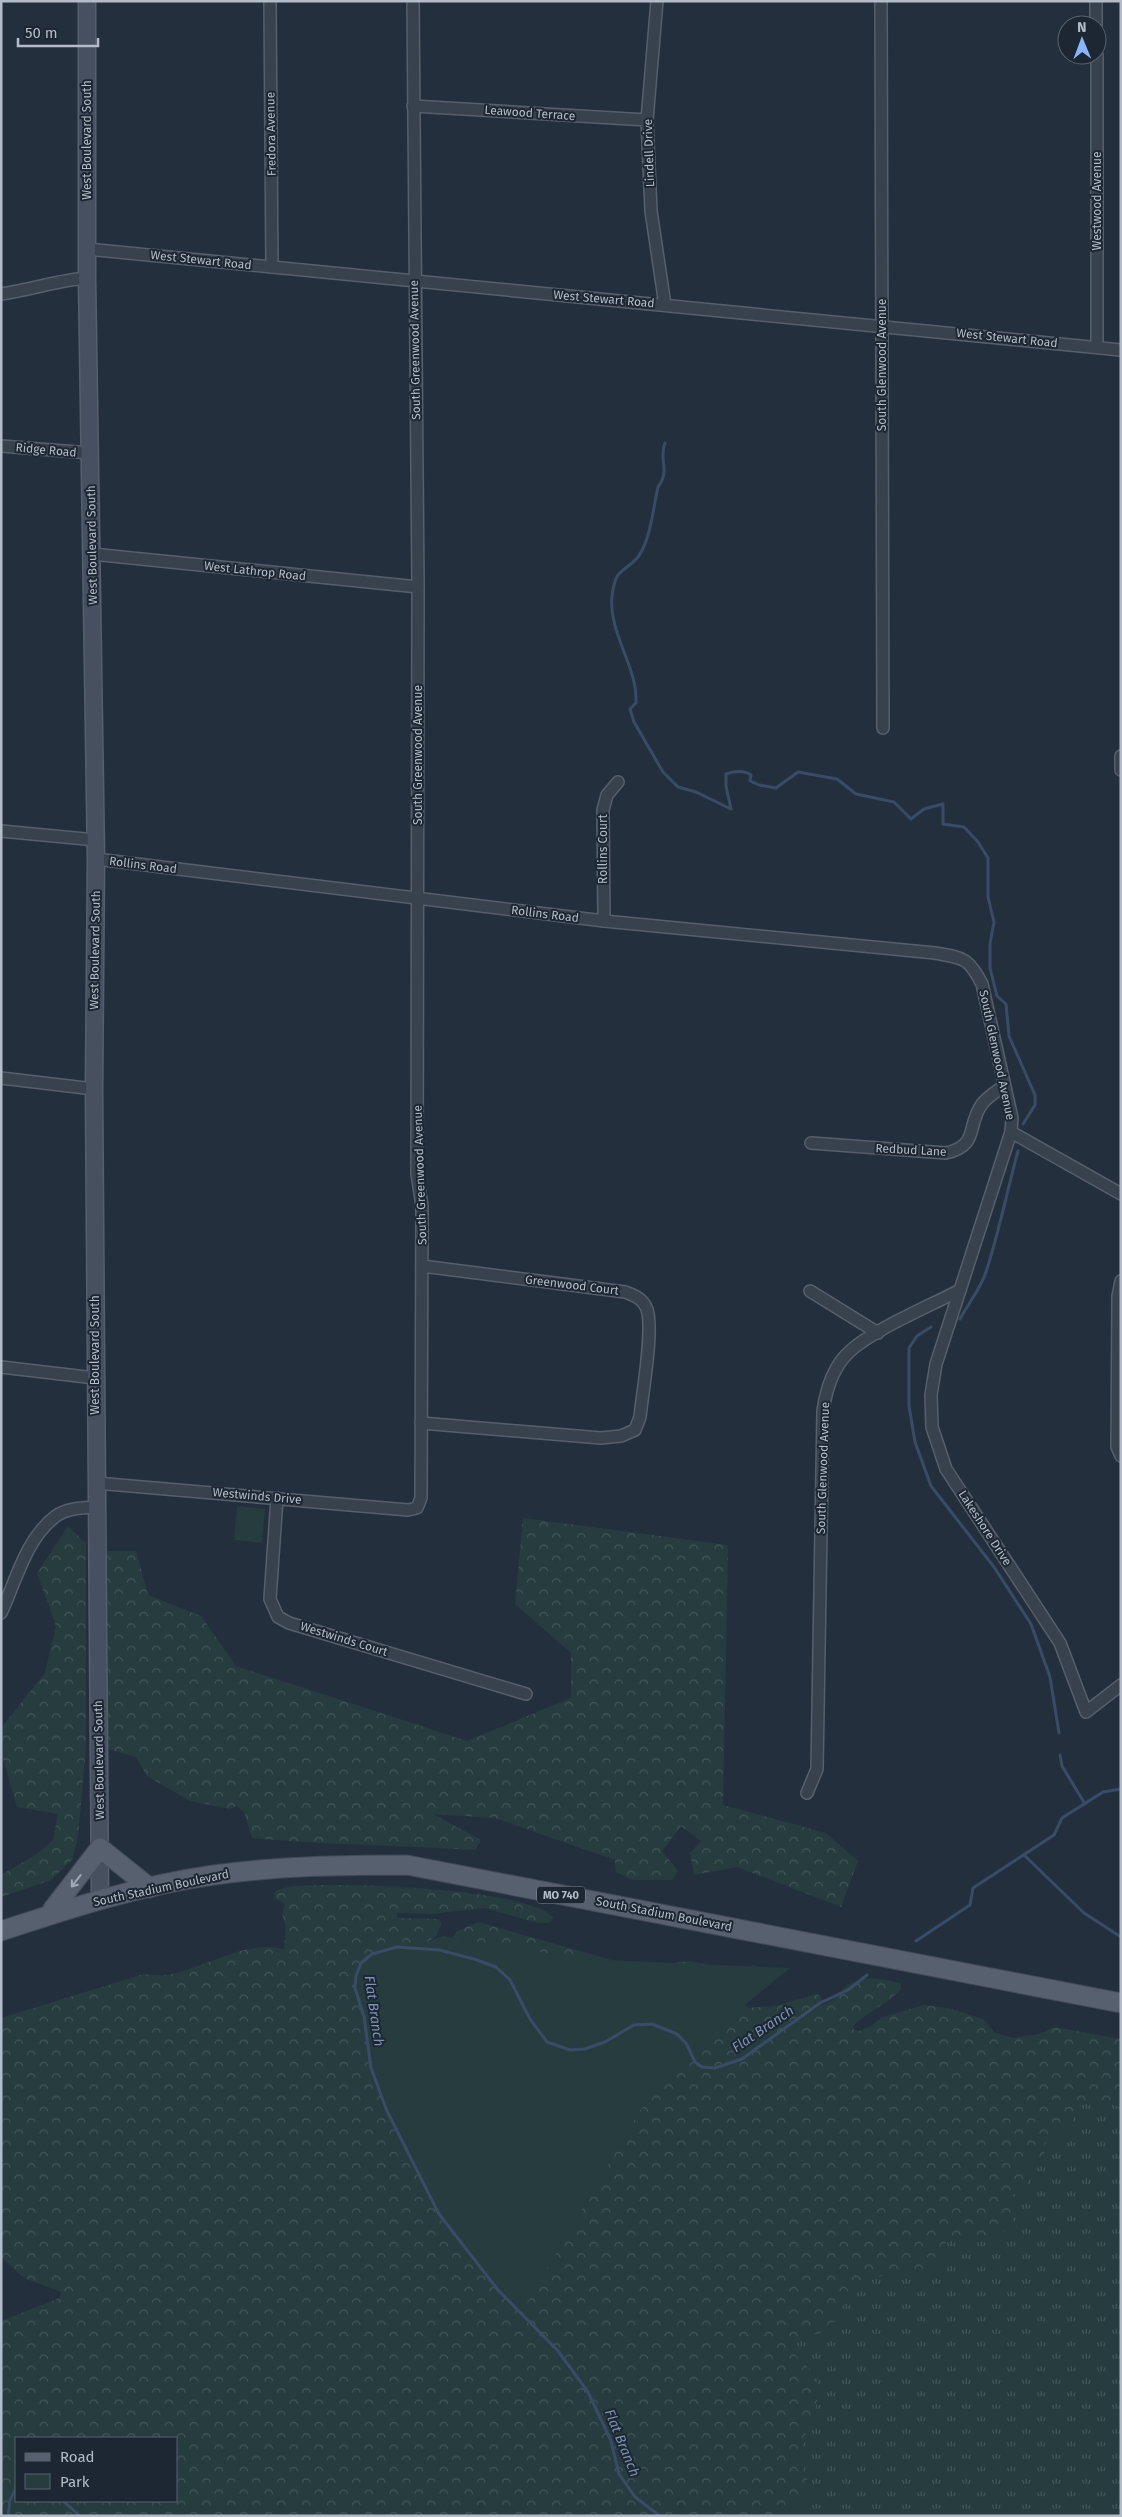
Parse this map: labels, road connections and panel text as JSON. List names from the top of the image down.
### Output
{
  "streets": {
    "main road": ["West Boulevard South", "South Stadium Boulevard", "MO 740"],
    "street": [
      "Leawood Terrace",
      "Fredora Avenue",
      "Lindell Drive",
      "Westwood Avenue",
      "West Stewart Road",
      "South Greenwood Avenue",
      "South Glenwood Avenue",
      "Ridge Road",
      "West Lathrop Road",
      "Rollins Court",
      "Rollins Road",
      "Redbud Lane",
      "Greenwood Court",
      "Westwinds Drive",
      "Lakeshore Drive",
      "Westwinds Court"
    ]
  },
  "crossings": [
    ["Leawood Terrace", "Lindell Drive"],
    ["Leawood Terrace", "South Greenwood Avenue"],
    ["Fredora Avenue", "West Stewart Road"],
    ["West Boulevard South", "West Stewart Road"],
    ["West Boulevard South", "Ridge Road"],
    ["West Boulevard South", "West Lathrop Road"],
    ["West Boulevard South", "Rollins Road"],
    ["West Boulevard South", "Westwinds Drive"],
    ["West Boulevard South", "South Stadium Boulevard"],
    ["Lindell Drive", "West Stewart Road"],
    ["Westwood Avenue", "West Stewart Road"],
    ["West Stewart Road", "South Greenwood Avenue"],
    ["West Stewart Road", "South Glenwood Avenue"],
    ["South Greenwood Avenue", "West Lathrop Road"],
    ["South Greenwood Avenue", "Rollins Road"],
    ["South Greenwood Avenue", "Greenwood Court"],
    ["South Greenwood Avenue", "Westwinds Drive"],
    ["South Glenwood Avenue", "Rollins Road"],
    ["South Glenwood Avenue", "Redbud Lane"],
    ["South Glenwood Avenue", "Lakeshore Drive"],
    ["Rollins Court", "Rollins Road"],
    ["Westwinds Drive", "Westwinds Court"]
  ],
  "water": ["Flat Branch"],
  "legend": ["Road", "Park"],
  "scale_bar": "50 m",
  "north": "top"
}
